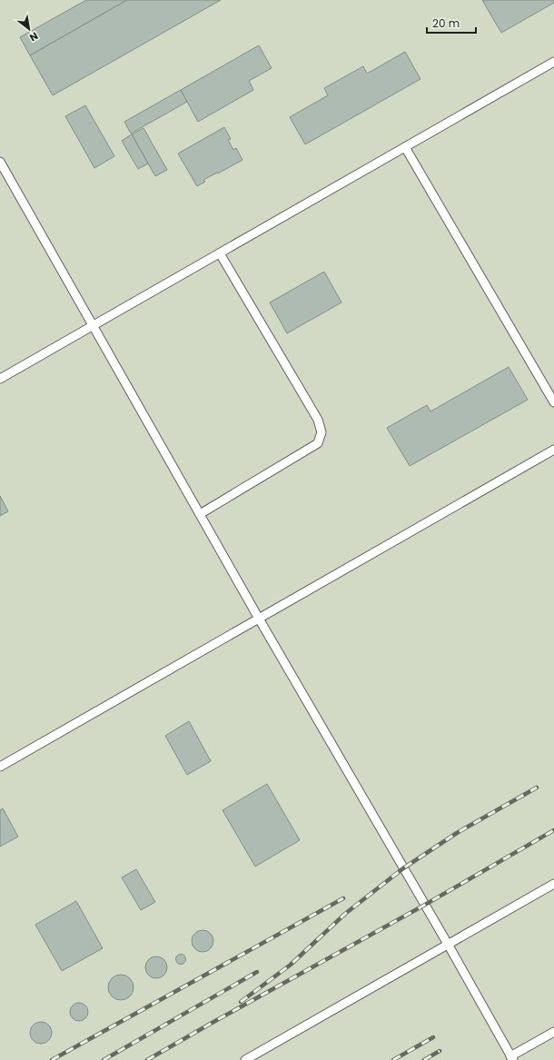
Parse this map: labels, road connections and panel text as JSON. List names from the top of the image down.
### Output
{
  "scale_bar": "20 m",
  "north": "bottom right"
}
